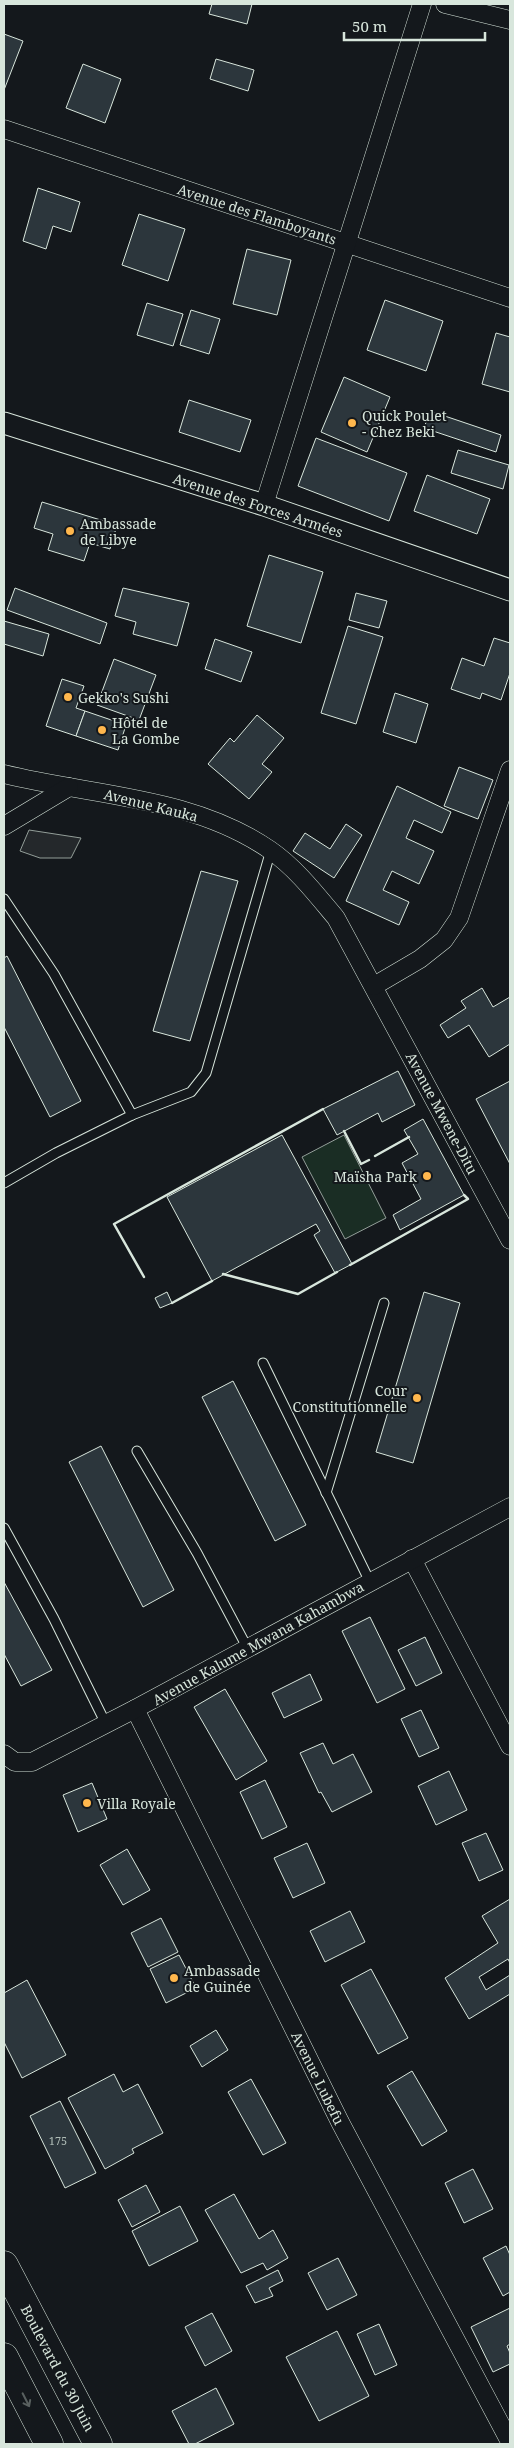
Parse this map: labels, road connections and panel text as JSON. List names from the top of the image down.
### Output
{
  "streets": {
    "main road": ["Boulevard du 30 Juin"],
    "street": [
      "Avenue des Flamboyants",
      "Avenue des Forces Armées",
      "Avenue Kauka",
      "Avenue Mwene-Ditu",
      "Avenue Kalume Mwana Kahambwa",
      "Avenue Lubefu"
    ]
  },
  "crossings": [
    ["Avenue Kauka", "Avenue Mwene-Ditu"],
    ["Avenue Kalume Mwana Kahambwa", "Avenue Lubefu"]
  ],
  "places": [
    "Quick Poulet - Chez Beki",
    "Ambassade de Libye",
    "Gekko's Sushi",
    "Hôtel de La Gombe",
    "Maïsha Park",
    "Cour Constitutionnelle",
    "Villa Royale",
    "Ambassade de Guinée"
  ],
  "house_numbers": ["175"],
  "scale_bar": "50 m"
}
